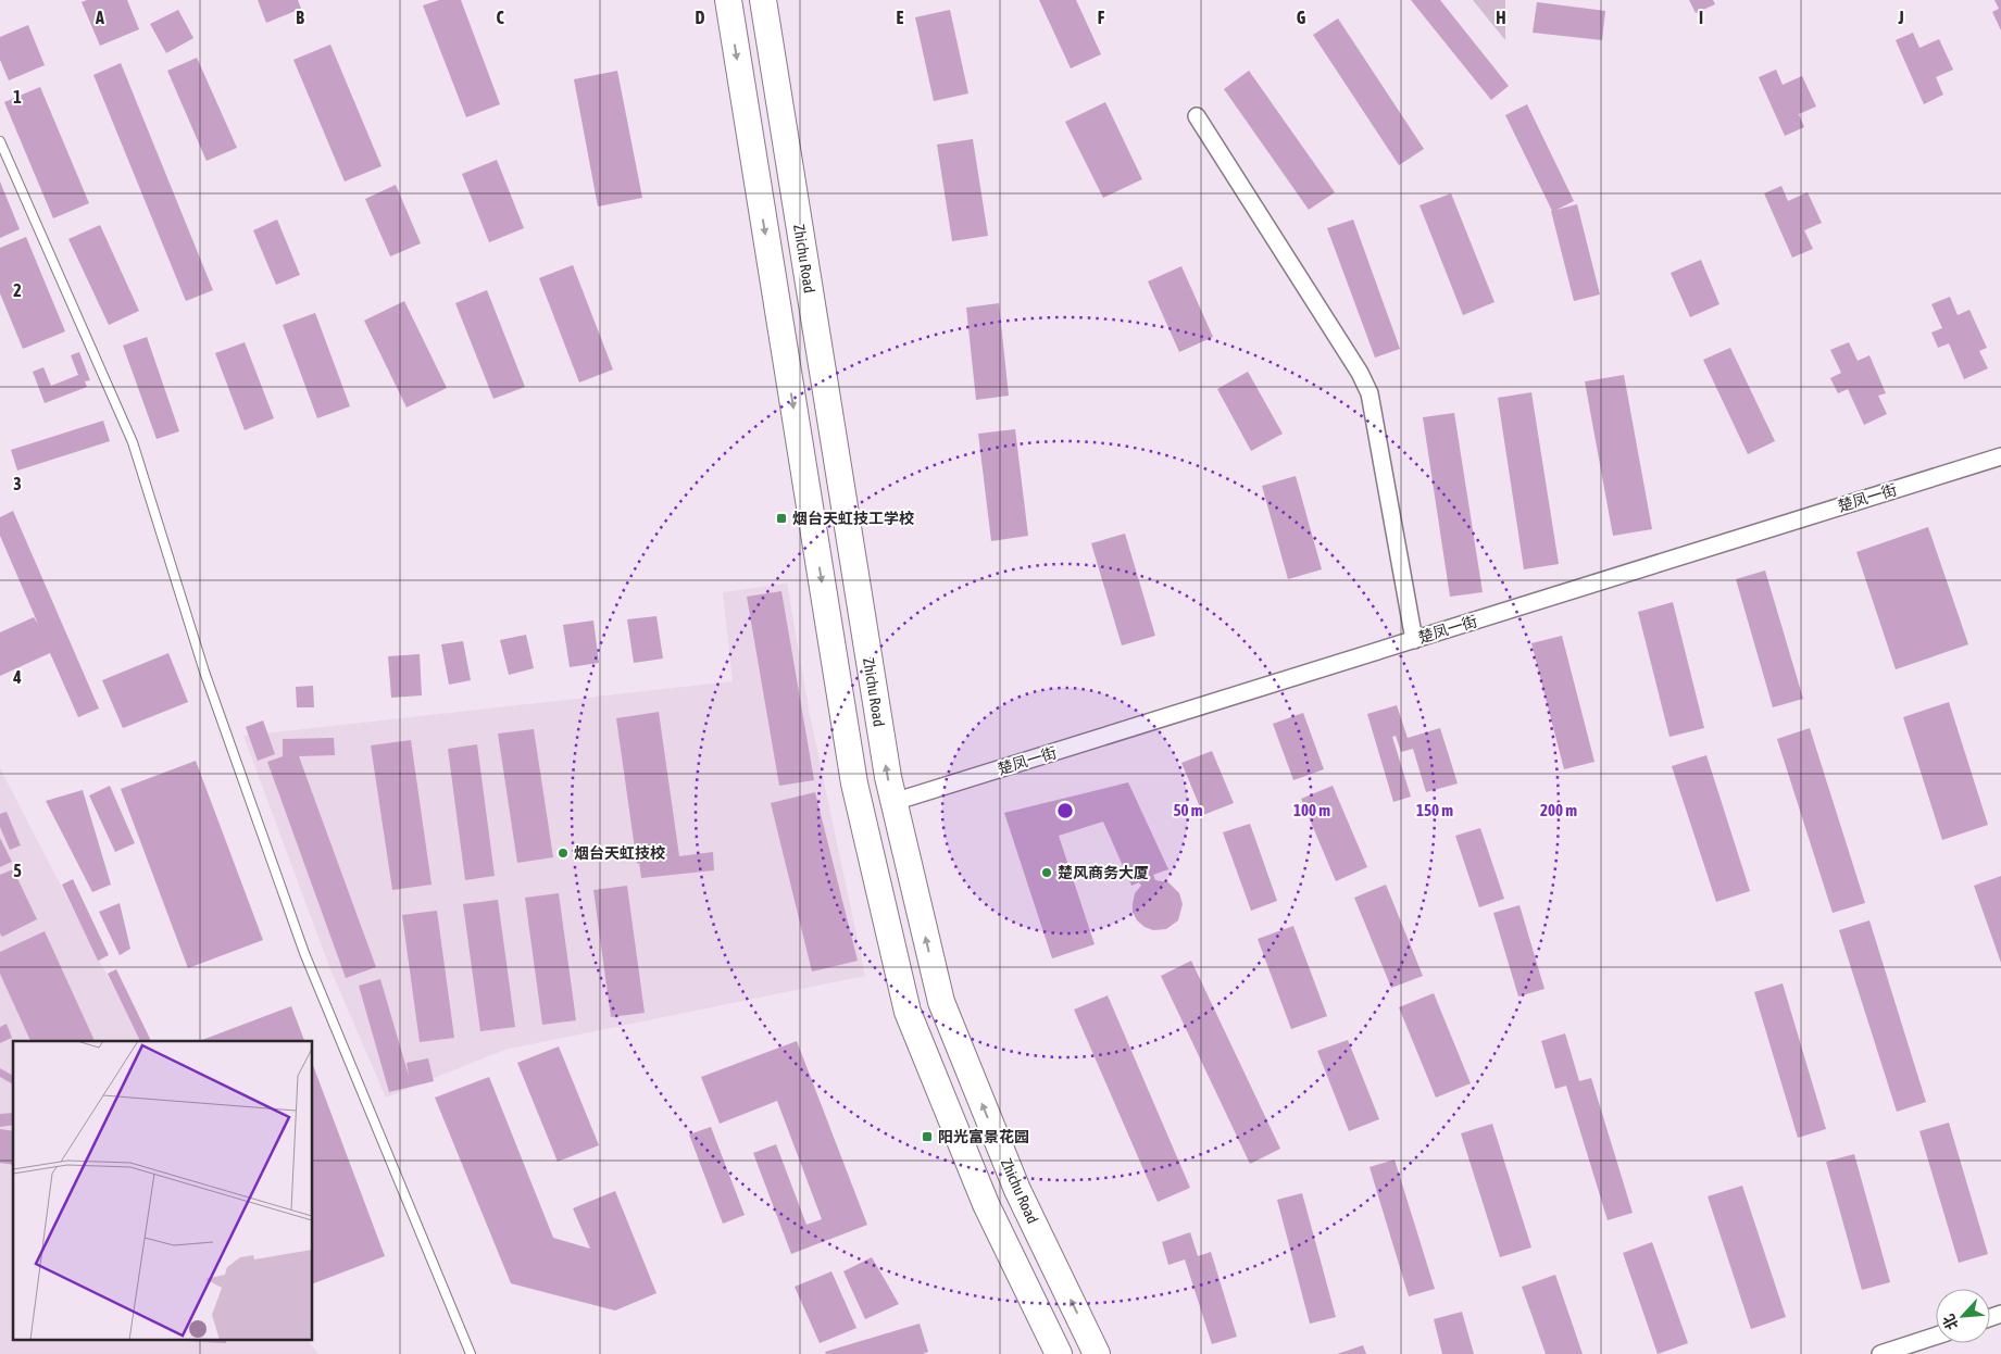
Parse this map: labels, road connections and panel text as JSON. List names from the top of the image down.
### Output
{
  "streets": {
    "main road": ["Zhichu Road"],
    "street": ["楚凤一街"]
  },
  "crossings": [
    ["Zhichu Road", "楚凤一街"]
  ],
  "places": {
    "transit": ["烟台天虹技工学校", "阳光富景花园"],
    "other": ["烟台天虹技校", "楚风商务大厦"]
  },
  "north": "bottom left",
  "grid": {
    "columns": [
      "A",
      "B",
      "C",
      "D",
      "E",
      "F",
      "G",
      "H",
      "I",
      "J"
    ],
    "rows": [
      "1",
      "2",
      "3",
      "4",
      "5"
    ]
  },
  "rings": [
    "50 m",
    "100 m",
    "150 m",
    "200 m"
  ]
}
